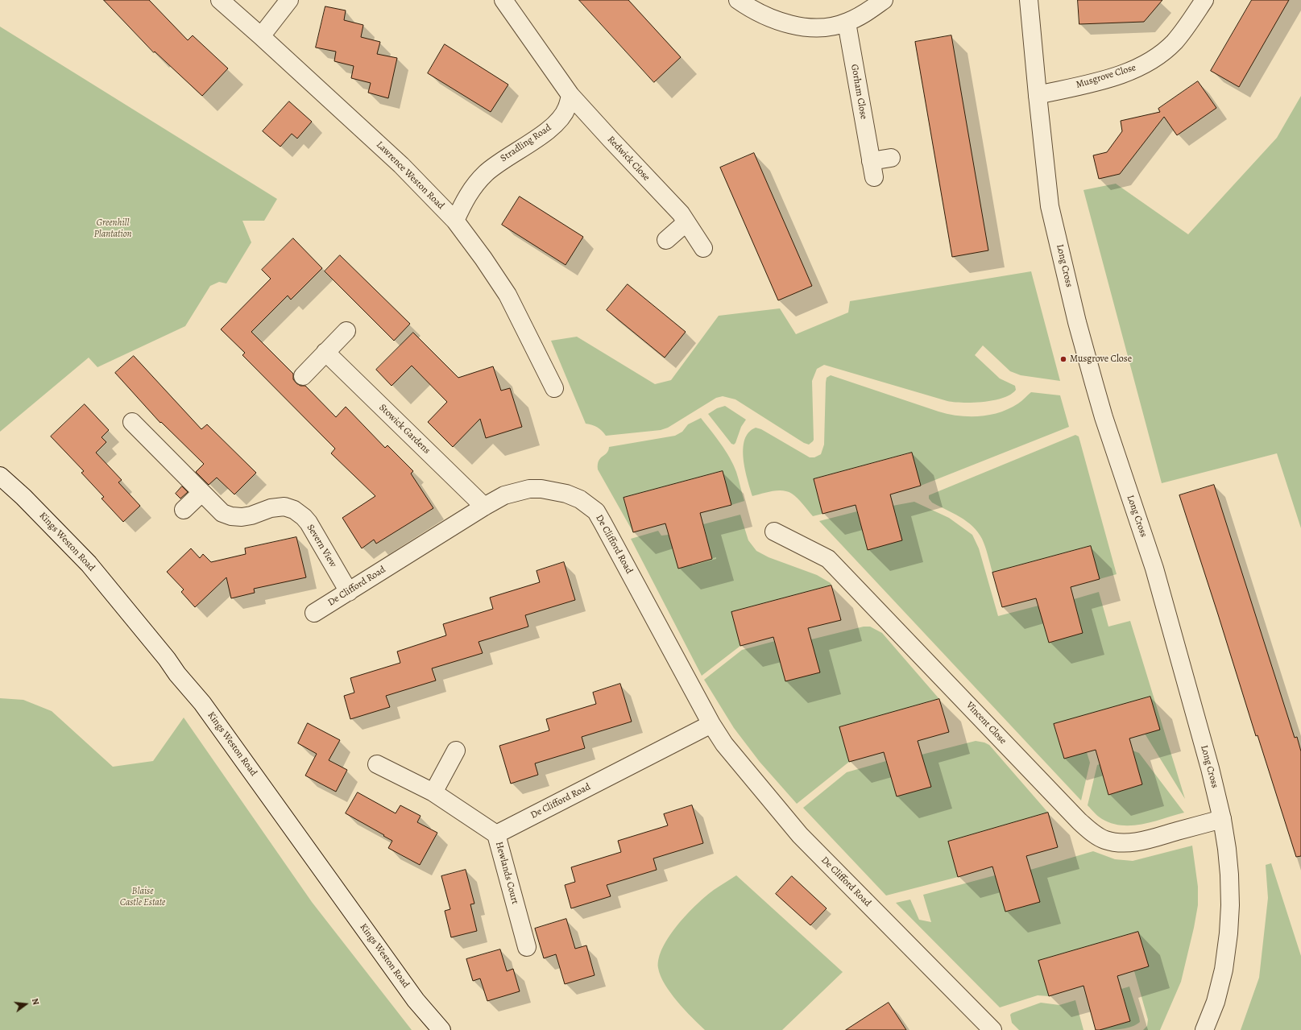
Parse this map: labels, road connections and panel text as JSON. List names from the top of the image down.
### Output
{
  "streets": {
    "street": [
      "Musgrove Close",
      "Gorham Close",
      "Stradling Road",
      "Redwick Close",
      "Lawrence Weston Road",
      "Long Cross",
      "Stowick Gardens",
      "Kings Weston Road",
      "De Clifford Road",
      "Severn View",
      "Vincent Close",
      "Hewlands Court"
    ]
  },
  "crossings": [
    ["Musgrove Close", "Long Cross"],
    ["Stradling Road", "Redwick Close"],
    ["Stradling Road", "Lawrence Weston Road"],
    ["Long Cross", "Vincent Close"],
    ["Stowick Gardens", "De Clifford Road"],
    ["De Clifford Road", "Severn View"],
    ["De Clifford Road", "Hewlands Court"]
  ],
  "parks": ["Greenhill Plantation", "Blaise Castle Estate"],
  "places": ["Musgrove Close"],
  "north": "right"
}
